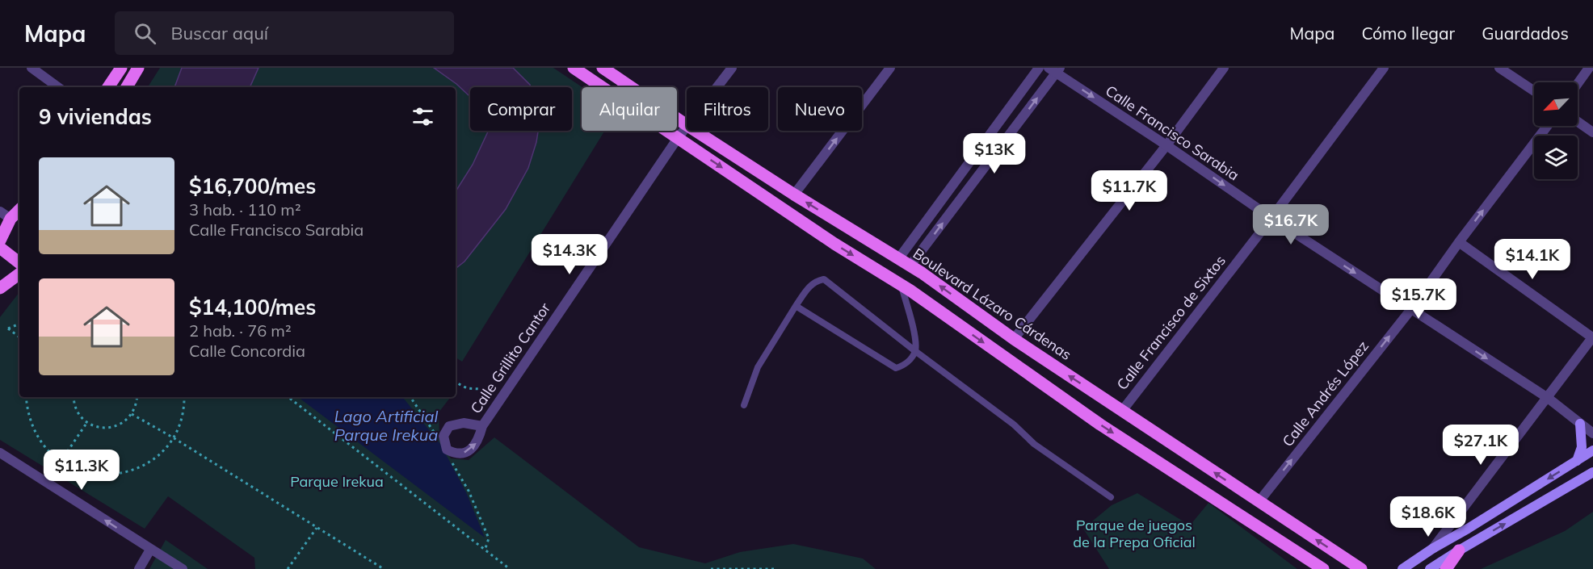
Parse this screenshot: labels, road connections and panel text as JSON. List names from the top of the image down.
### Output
{
  "streets": {
    "main road": ["Boulevard Lázaro Cárdenas"],
    "street": [
      "Calle Francisco Sarabia",
      "Calle Francisco de Sixtos",
      "Calle Grillito Cantor",
      "Calle Andrés López"
    ]
  },
  "crossings": [
    ["Calle Francisco Sarabia", "Calle Francisco de Sixtos"],
    ["Calle Francisco Sarabia", "Calle Andrés López"],
    ["Boulevard Lázaro Cárdenas", "Calle Francisco de Sixtos"],
    ["Boulevard Lázaro Cárdenas", "Calle Grillito Cantor"],
    ["Boulevard Lázaro Cárdenas", "Calle Andrés López"]
  ],
  "one_way": ["Calle Francisco Sarabia", "Calle Andrés López"],
  "water": ["Lago Artificial Parque Irekua"],
  "parks": ["Parque Irekua", "Parque de juegos de la Prepa Oficial"],
  "north": "bottom left",
  "page": {
    "header": "Mapa",
    "search": "Buscar aquí",
    "nav": ["Mapa", "Cómo llegar", "Guardados"],
    "chip": [
      "Comprar",
      "Alquilar",
      "Filtros",
      "Nuevo"
    ],
    "heading": "9 viviendas",
    "price": [
      "$13K",
      "$11.7K",
      "$16.7K",
      "$14.3K",
      "$14.1K",
      "$15.7K",
      "$27.1K",
      "$11.3K",
      "$18.6K"
    ],
    "list": [
      {
        "name": "$16,700/mes",
        "note": "3 hab. · 110 m² · Calle Francisco Sarabia"
      },
      {
        "name": "$14,100/mes",
        "note": "2 hab. · 76 m² · Calle Concordia"
      }
    ]
  }
}
